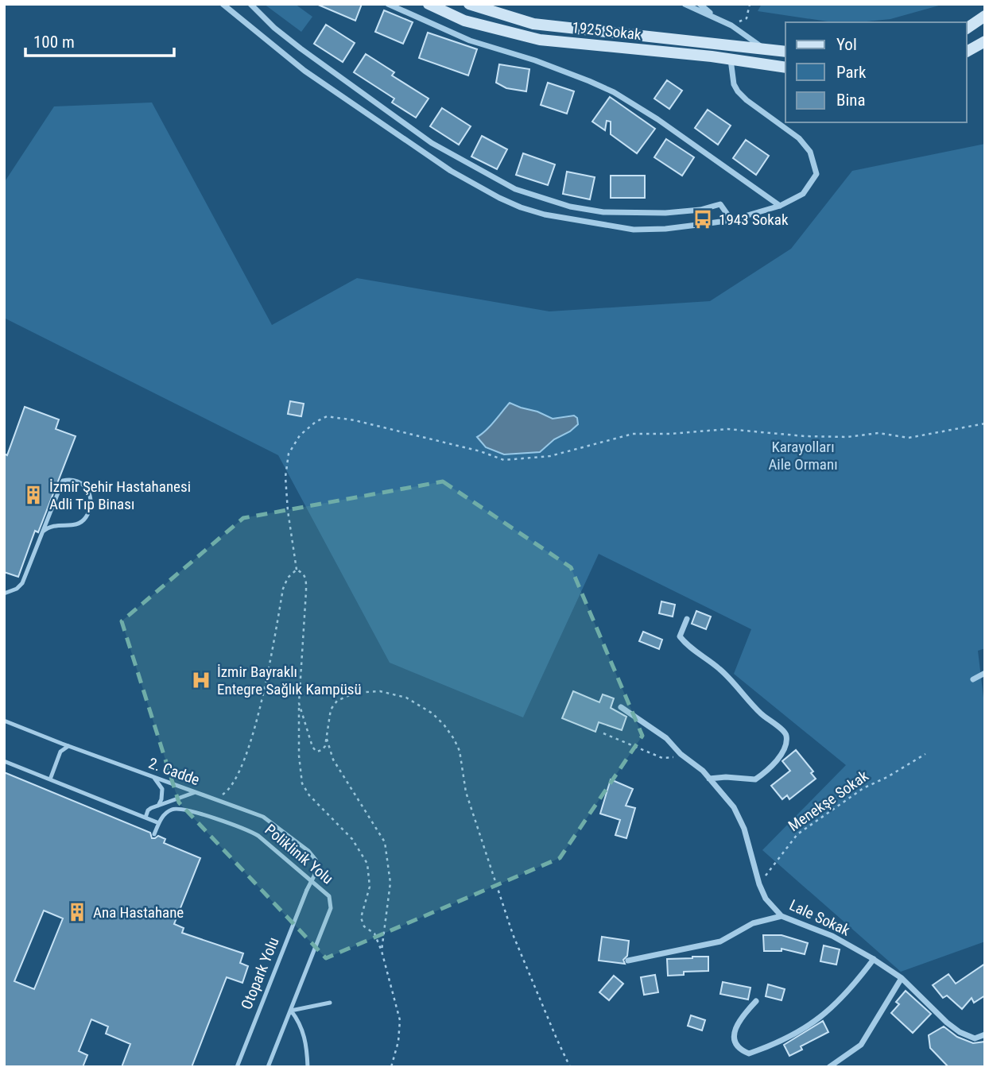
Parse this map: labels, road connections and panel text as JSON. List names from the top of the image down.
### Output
{
  "streets": {
    "main road": ["1925 Sokak"],
    "street": ["Lale Sokak"],
    "lane": ["2. Cadde", "Poliklinik Yolu", "Otopark Yolu"],
    "path": ["Menekşe Sokak"]
  },
  "crossings": [
    ["2. Cadde", "Otopark Yolu"],
    ["Menekşe Sokak", "Lale Sokak"]
  ],
  "parks": ["Karayolları Aile Ormanı"],
  "places": {
    "bus stop": ["1943 Sokak"],
    "building": ["İzmir Şehir Hastahanesi Adli Tıp Binası", "Ana Hastahane"],
    "hospital": ["İzmir Bayraklı Entegre Sağlık Kampüsü"]
  },
  "legend": ["Yol", "Park", "Bina"],
  "scale_bar": "100 m"
}
